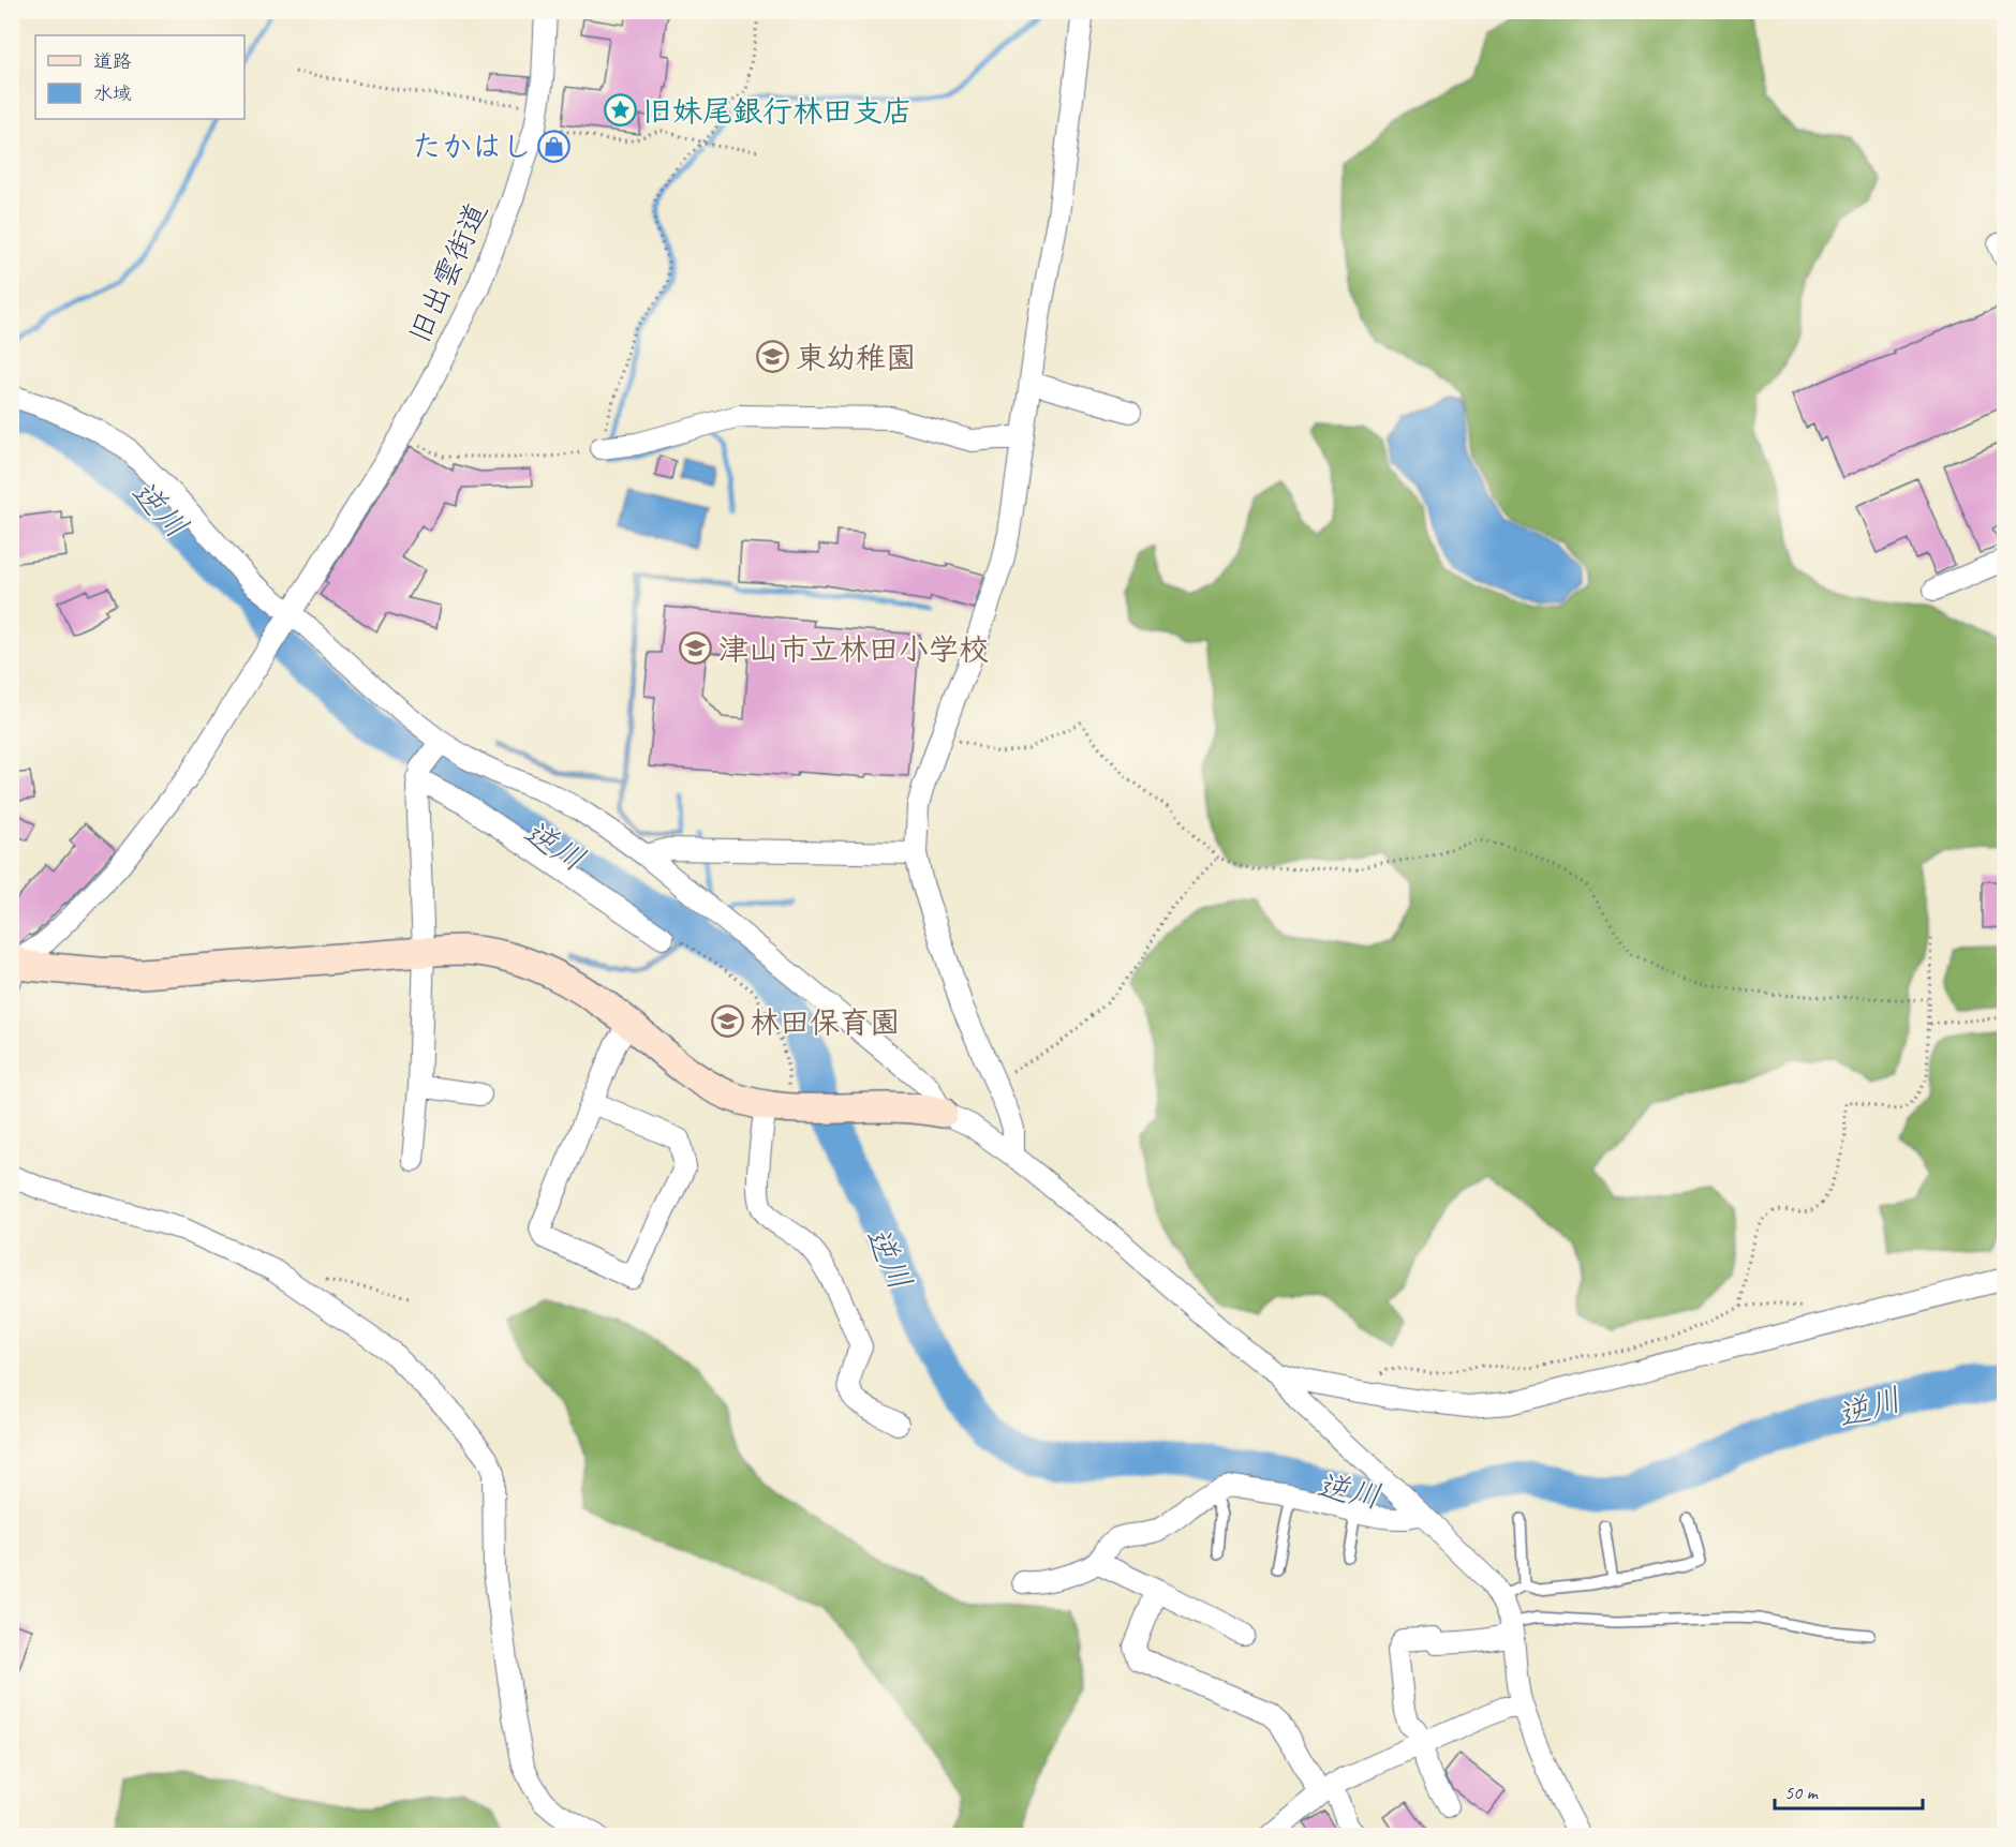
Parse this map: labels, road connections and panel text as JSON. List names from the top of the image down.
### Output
{
  "streets": {
    "street": ["旧出雲街道"]
  },
  "water": ["逆川"],
  "places": {
    "place": ["旧妹尾銀行林田支店"],
    "shop": ["たかはし"],
    "school or university": ["東幼稚園", "津山市立林田小学校", "林田保育園"]
  },
  "legend": ["道路", "水域"],
  "scale_bar": "50 m"
}
